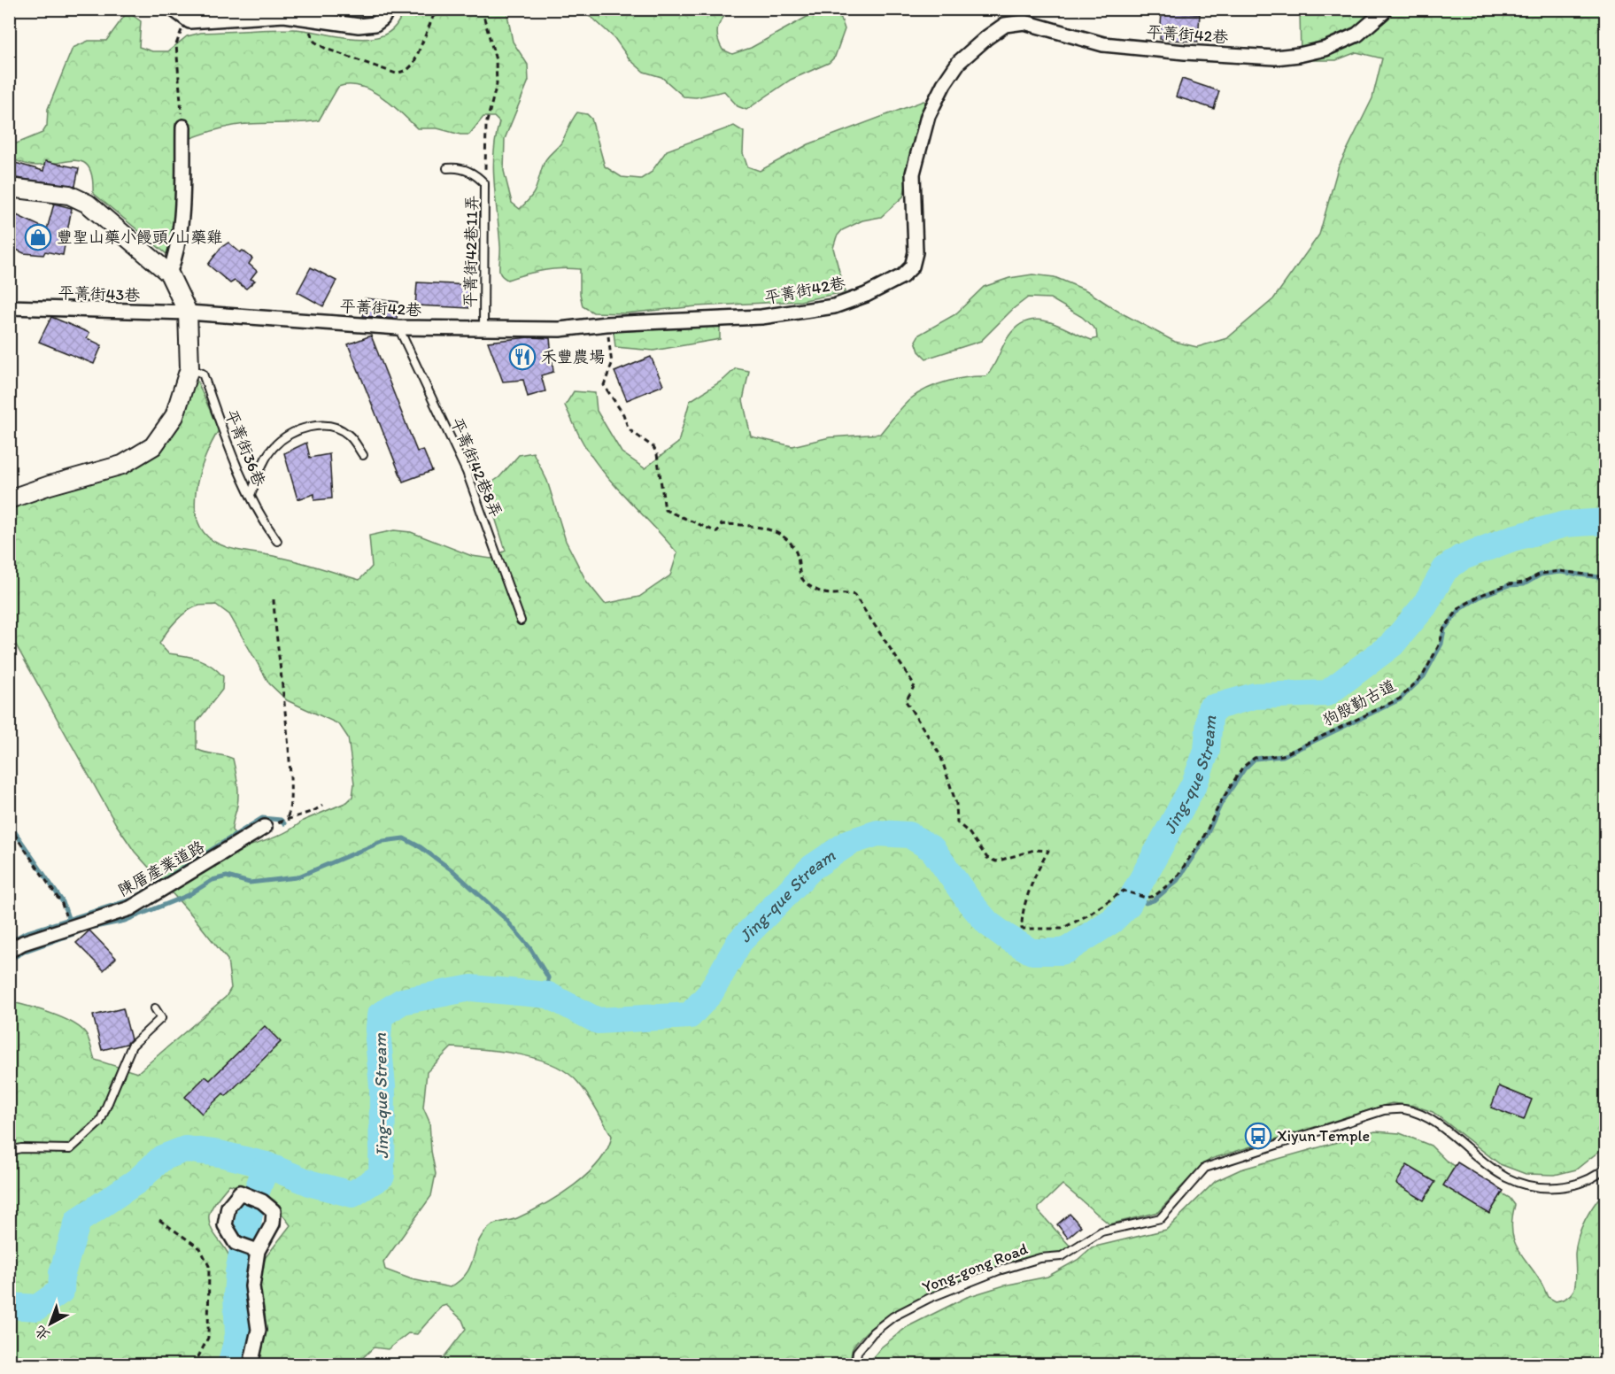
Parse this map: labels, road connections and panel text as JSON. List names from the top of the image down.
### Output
{
  "streets": {
    "street": ["平菁街42巷", "平菁街43巷", "陳厝產業道路"],
    "lane": [
      "平菁街42巷11弄",
      "平菁街36巷",
      "平菁街42巷8弄",
      "Yong-gong Road"
    ],
    "path": ["狗殷勤古道"]
  },
  "crossings": [
    ["平菁街42巷", "平菁街42巷11弄"],
    ["平菁街42巷", "平菁街43巷"],
    ["平菁街42巷", "平菁街42巷8弄"],
    ["平菁街42巷", "狗殷勤古道"]
  ],
  "water": ["Jing-que Stream"],
  "places": {
    "shop": ["豐聖山藥小饅頭/山藥雞"],
    "restaurant": ["禾豐農場"],
    "bus stop": ["Xiyun Temple"]
  },
  "north": "bottom left"
}
